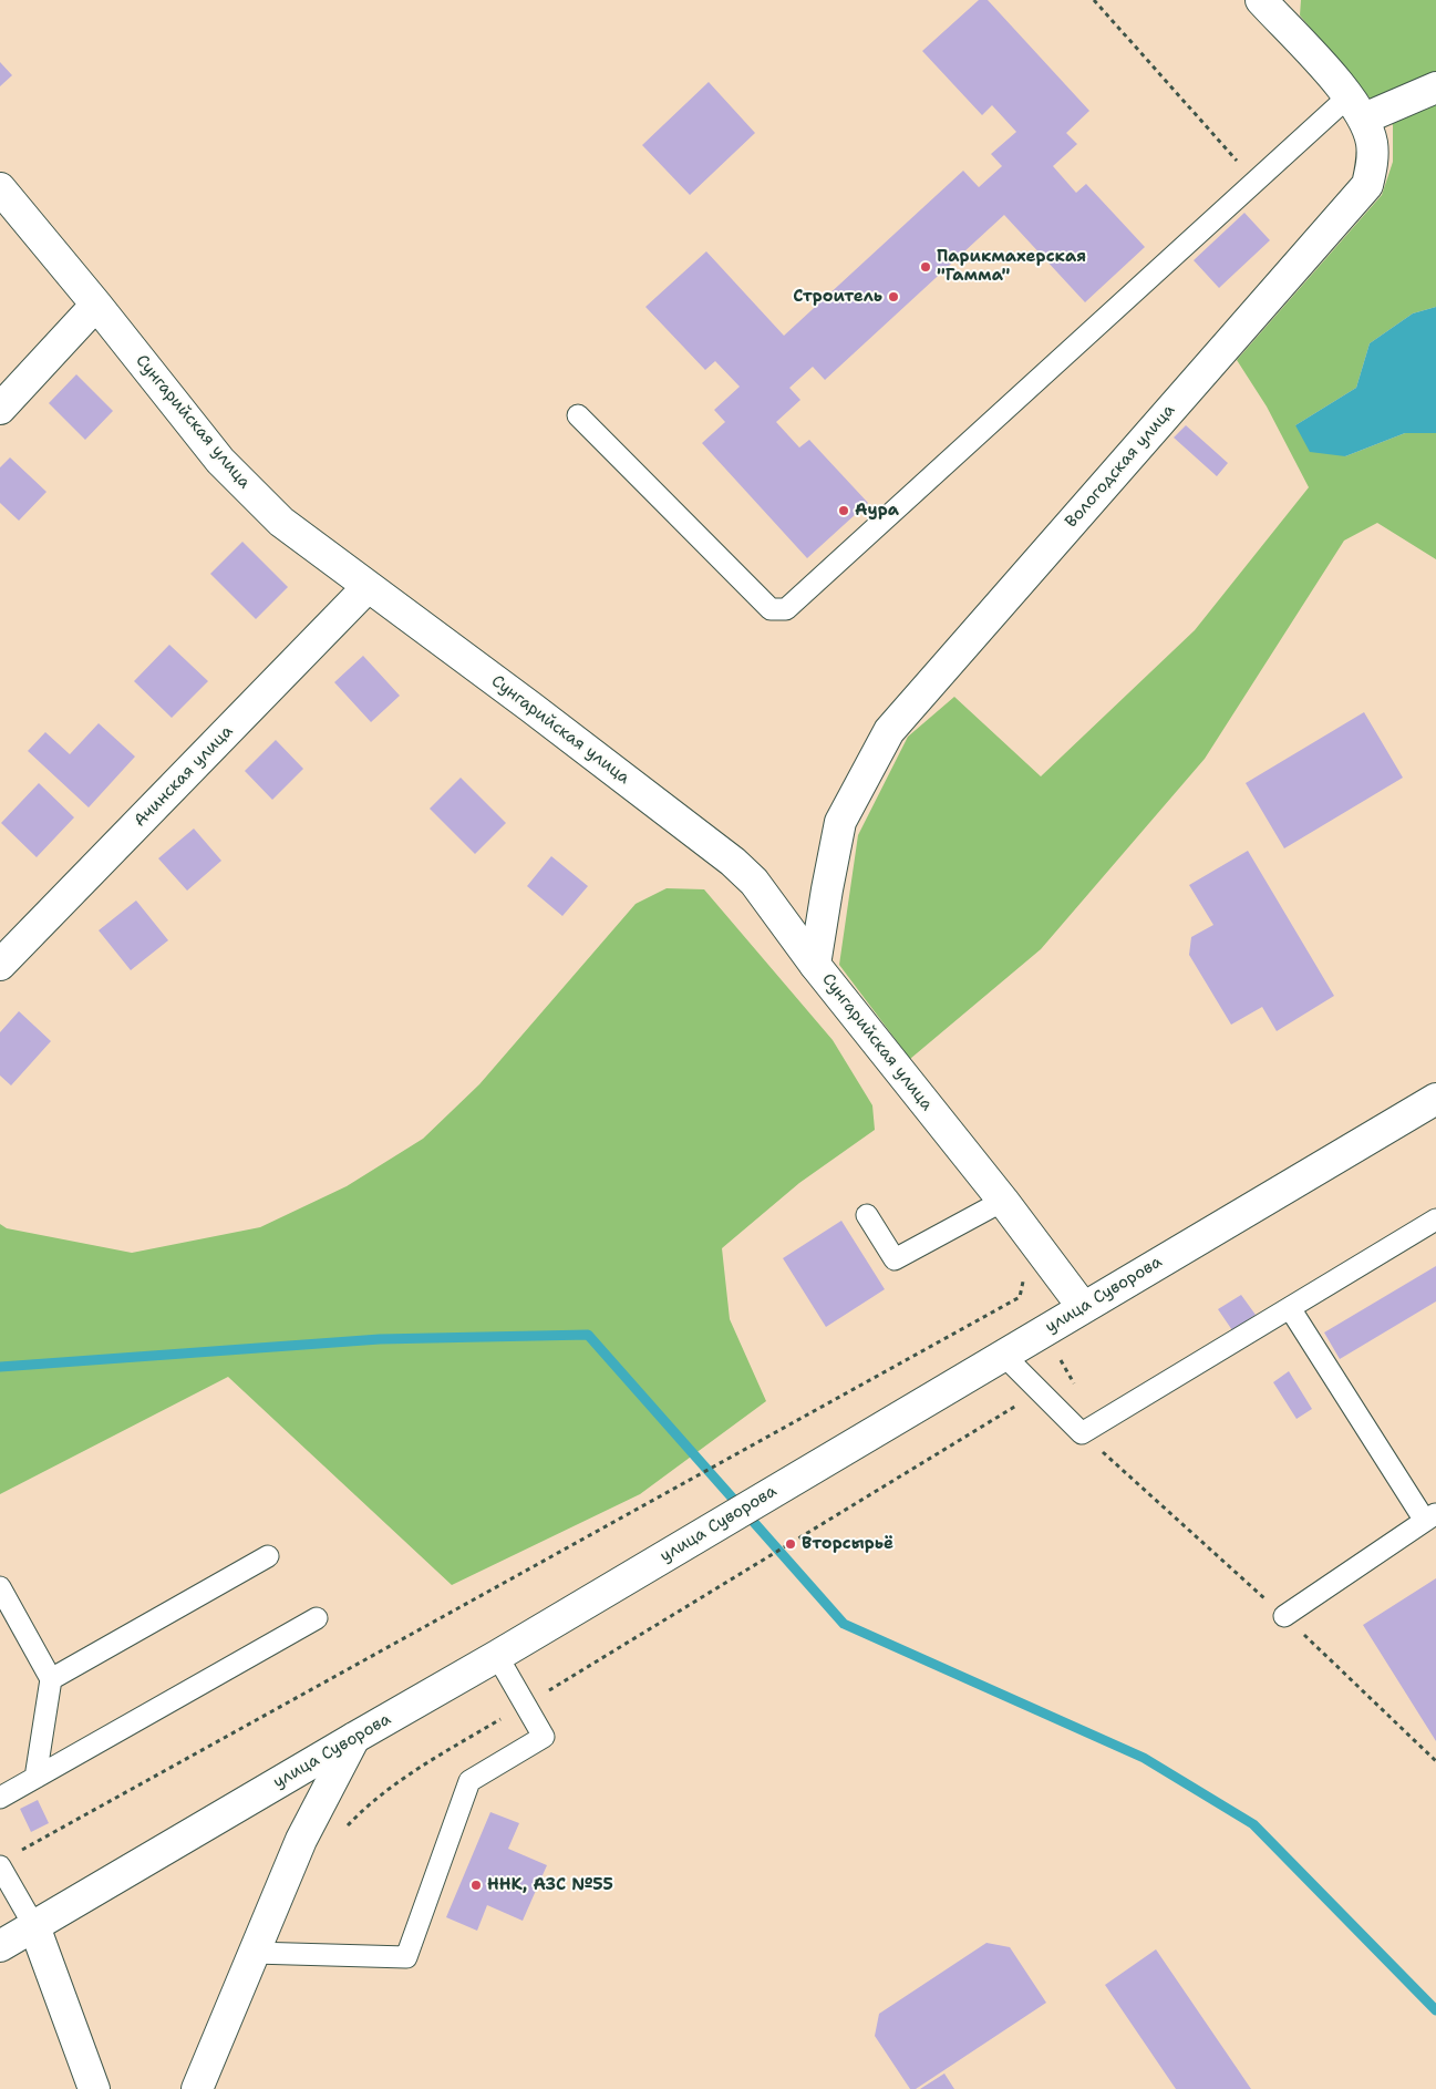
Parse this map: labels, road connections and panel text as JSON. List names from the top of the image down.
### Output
{
  "streets": {
    "street": [
      "Сунгарийская улица",
      "Вологодская улица",
      "Ачинская улица",
      "улица Суворова"
    ]
  },
  "crossings": [
    ["Сунгарийская улица", "Вологодская улица"],
    ["Сунгарийская улица", "Ачинская улица"],
    ["Сунгарийская улица", "улица Суворова"]
  ],
  "places": [
    "Парикмахерская \"Гамма\"",
    "Строитель",
    "Аура",
    "Вторсырьё",
    "ННК, АЗС №55"
  ]
}
